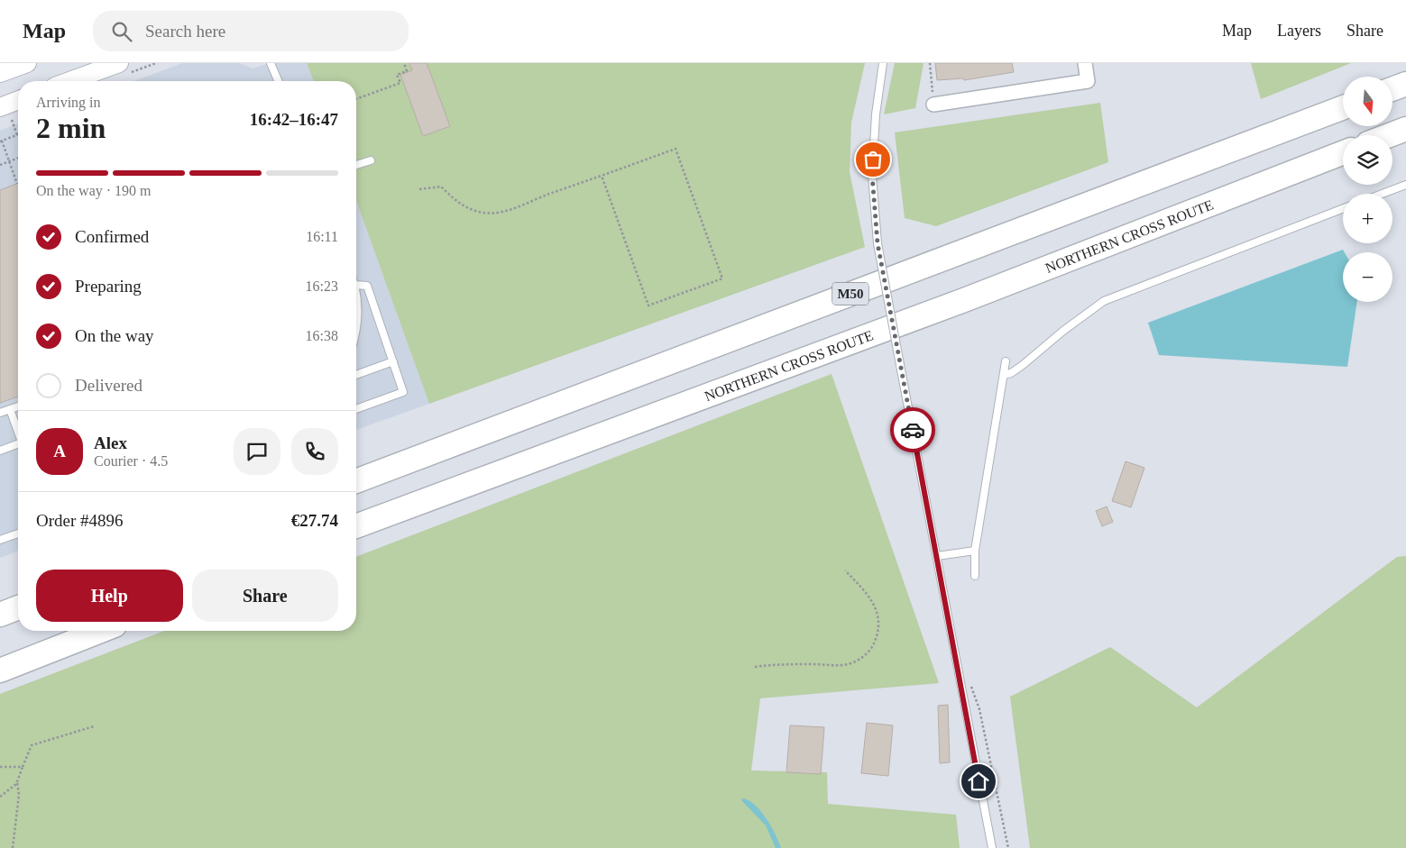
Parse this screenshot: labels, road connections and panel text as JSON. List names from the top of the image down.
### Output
{
  "streets": {
    "highway": ["NORTHERN CROSS ROUTE", "M50"]
  },
  "north": "bottom",
  "page": {
    "header": "Map",
    "search": "Search here",
    "nav": ["Map", "Layers", "Share"],
    "map_buttons": ["+", "−"],
    "heading": ["2 min", "Arriving in", "16:42–16:47"],
    "panel": [
      "Alex",
      "Courier · 4.5",
      "Order #4896",
      "€27.74"
    ],
    "bar": "On the way · 190 m",
    "list": [
      ["Confirmed", "16:11"],
      ["Preparing", "16:23"],
      ["On the way", "16:38"],
      "Delivered"
    ],
    "round": "A",
    "buttons": ["Help", "Share"]
  }
}
